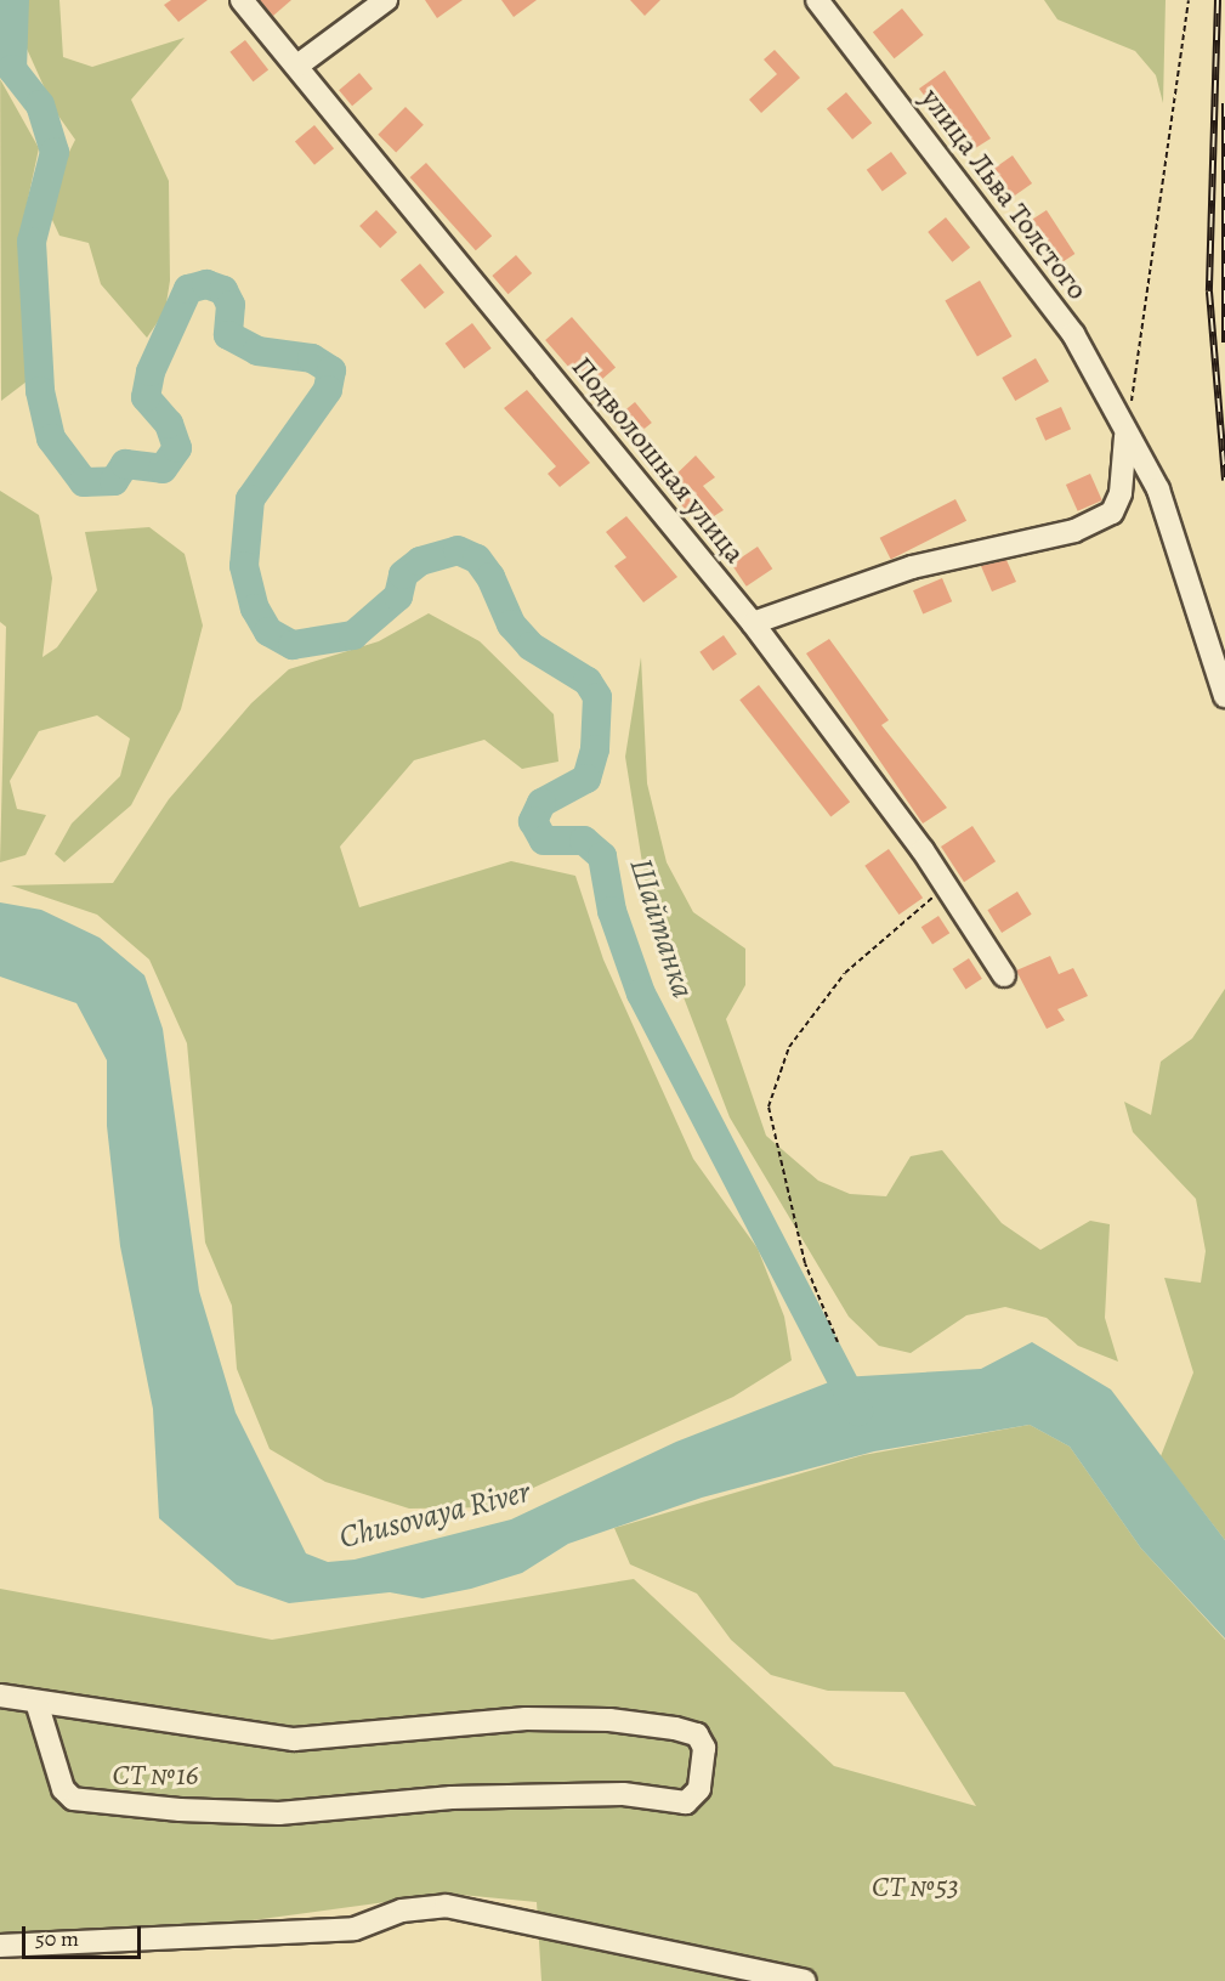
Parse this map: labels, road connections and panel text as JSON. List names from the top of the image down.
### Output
{
  "streets": {
    "street": ["улица Льва Толстого", "Подволошная улица"]
  },
  "water": ["Шайтанка", "Chusovaya River"],
  "parks": ["СТ №16", "СТ №53"],
  "scale_bar": "50 m"
}
